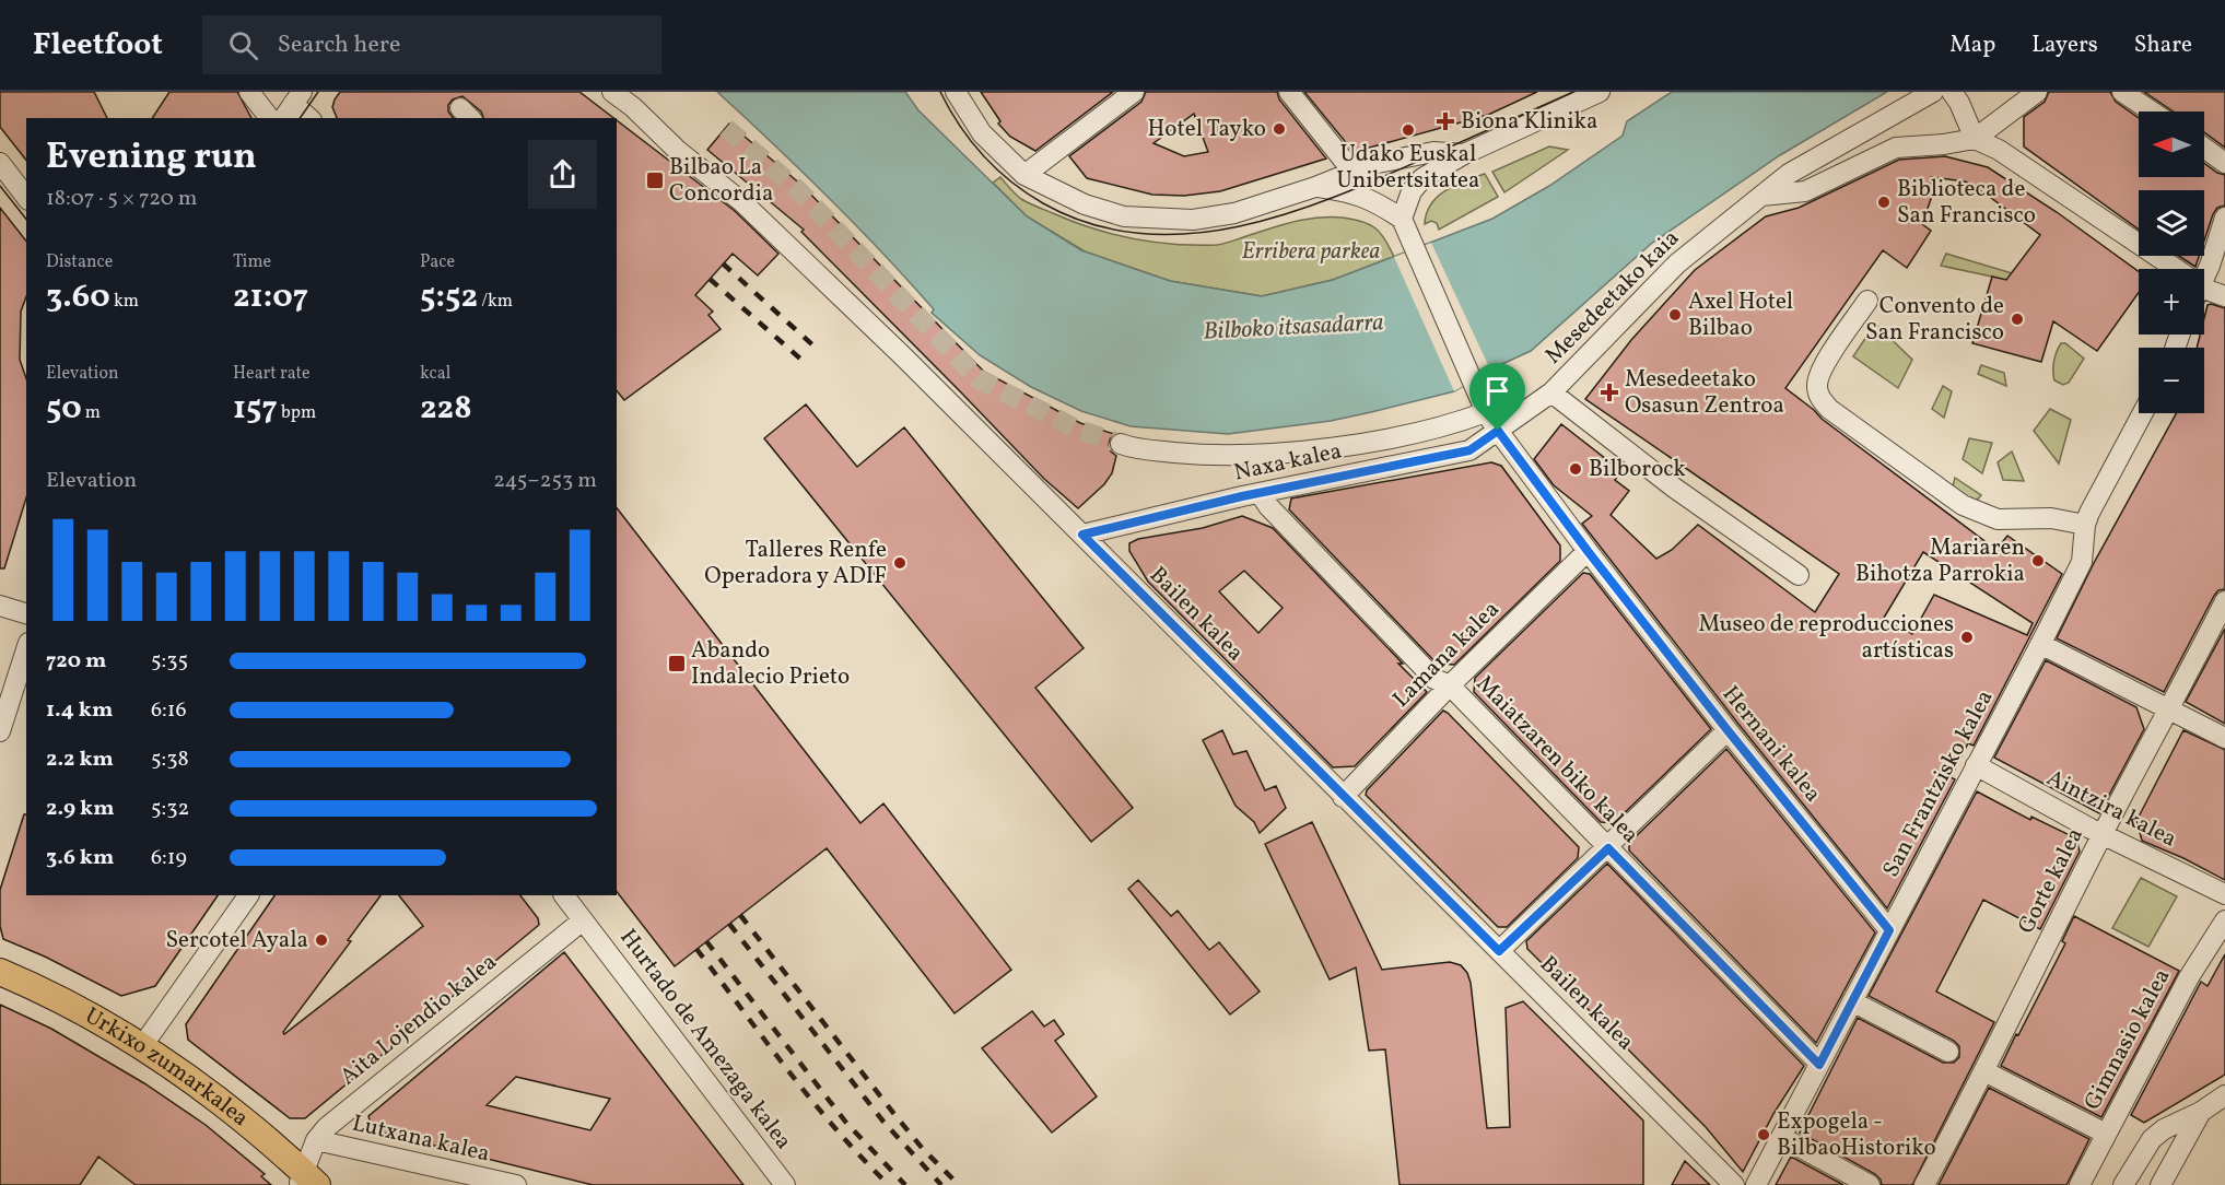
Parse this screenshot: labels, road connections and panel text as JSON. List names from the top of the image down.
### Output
{
  "streets": {
    "main road": ["Urkixo zumarkalea"],
    "street": [
      "Mesedeetako kaia",
      "Naxa kalea",
      "Bailen kalea",
      "Lamana kalea",
      "Hernani kalea",
      "Maiatzaren biko kalea",
      "San Frantzisko kalea",
      "Aintzira kalea",
      "Gorte kalea",
      "Aita Lojendio kalea",
      "Hurtado de Amezaga kalea",
      "Gimnasio kalea",
      "Lutxana kalea"
    ]
  },
  "crossings": [
    ["Mesedeetako kaia", "Naxa kalea"],
    ["Mesedeetako kaia", "Hernani kalea"],
    ["Naxa kalea", "Bailen kalea"],
    ["Naxa kalea", "Hernani kalea"],
    ["Naxa kalea", "Maiatzaren biko kalea"],
    ["Bailen kalea", "Lamana kalea"],
    ["Lamana kalea", "Hernani kalea"],
    ["Lamana kalea", "Maiatzaren biko kalea"],
    ["Hernani kalea", "San Frantzisko kalea"],
    ["Maiatzaren biko kalea", "San Frantzisko kalea"],
    ["San Frantzisko kalea", "Aintzira kalea"],
    ["Aintzira kalea", "Gorte kalea"],
    ["Aita Lojendio kalea", "Hurtado de Amezaga kalea"],
    ["Aita Lojendio kalea", "Urkixo zumarkalea"],
    ["Aita Lojendio kalea", "Lutxana kalea"]
  ],
  "water": ["Bilboko itsasadarra"],
  "parks": ["Erribera parkea"],
  "places": {
    "health": ["Biona Klinika", "Mesedeetako Osasun Zentroa"],
    "other": [
      "Hotel Tayko",
      "Udako Euskal Unibertsitatea",
      "Biblioteca de San Francisco",
      "Axel Hotel Bilbao",
      "Convento de San Francisco",
      "Bilborock",
      "Mariaren Bihotza Parrokia",
      "Talleres Renfe Operadora y ADIF",
      "Museo de reproducciones artísticas",
      "Sercotel Ayala",
      "Expogela - BilbaoHistoriko"
    ],
    "transit": ["Bilbao La Concordia", "Abando Indalecio Prieto"]
  },
  "north": "left",
  "page": {
    "header": "Fleetfoot",
    "search": "Search here",
    "nav": ["Map", "Layers", "Share"],
    "map_buttons": ["+", "−"],
    "heading": ["Evening run", "18:07 · 5 × 720 m"],
    "stats": [
      ["Distance", "3.60 km"],
      ["Time", "21:07"],
      ["Pace", "5:52 /km"],
      ["Elevation", "50 m"],
      ["Heart rate", "157 bpm"],
      ["kcal", "228"]
    ],
    "chart": ["Elevation", "245–253 m"],
    "list": [
      {
        "name": "720 m",
        "note": "5:35"
      },
      {
        "name": "1.4 km",
        "note": "6:16"
      },
      {
        "name": "2.2 km",
        "note": "5:38"
      },
      {
        "name": "2.9 km",
        "note": "5:32"
      },
      {
        "name": "3.6 km",
        "note": "6:19"
      }
    ]
  }
}
